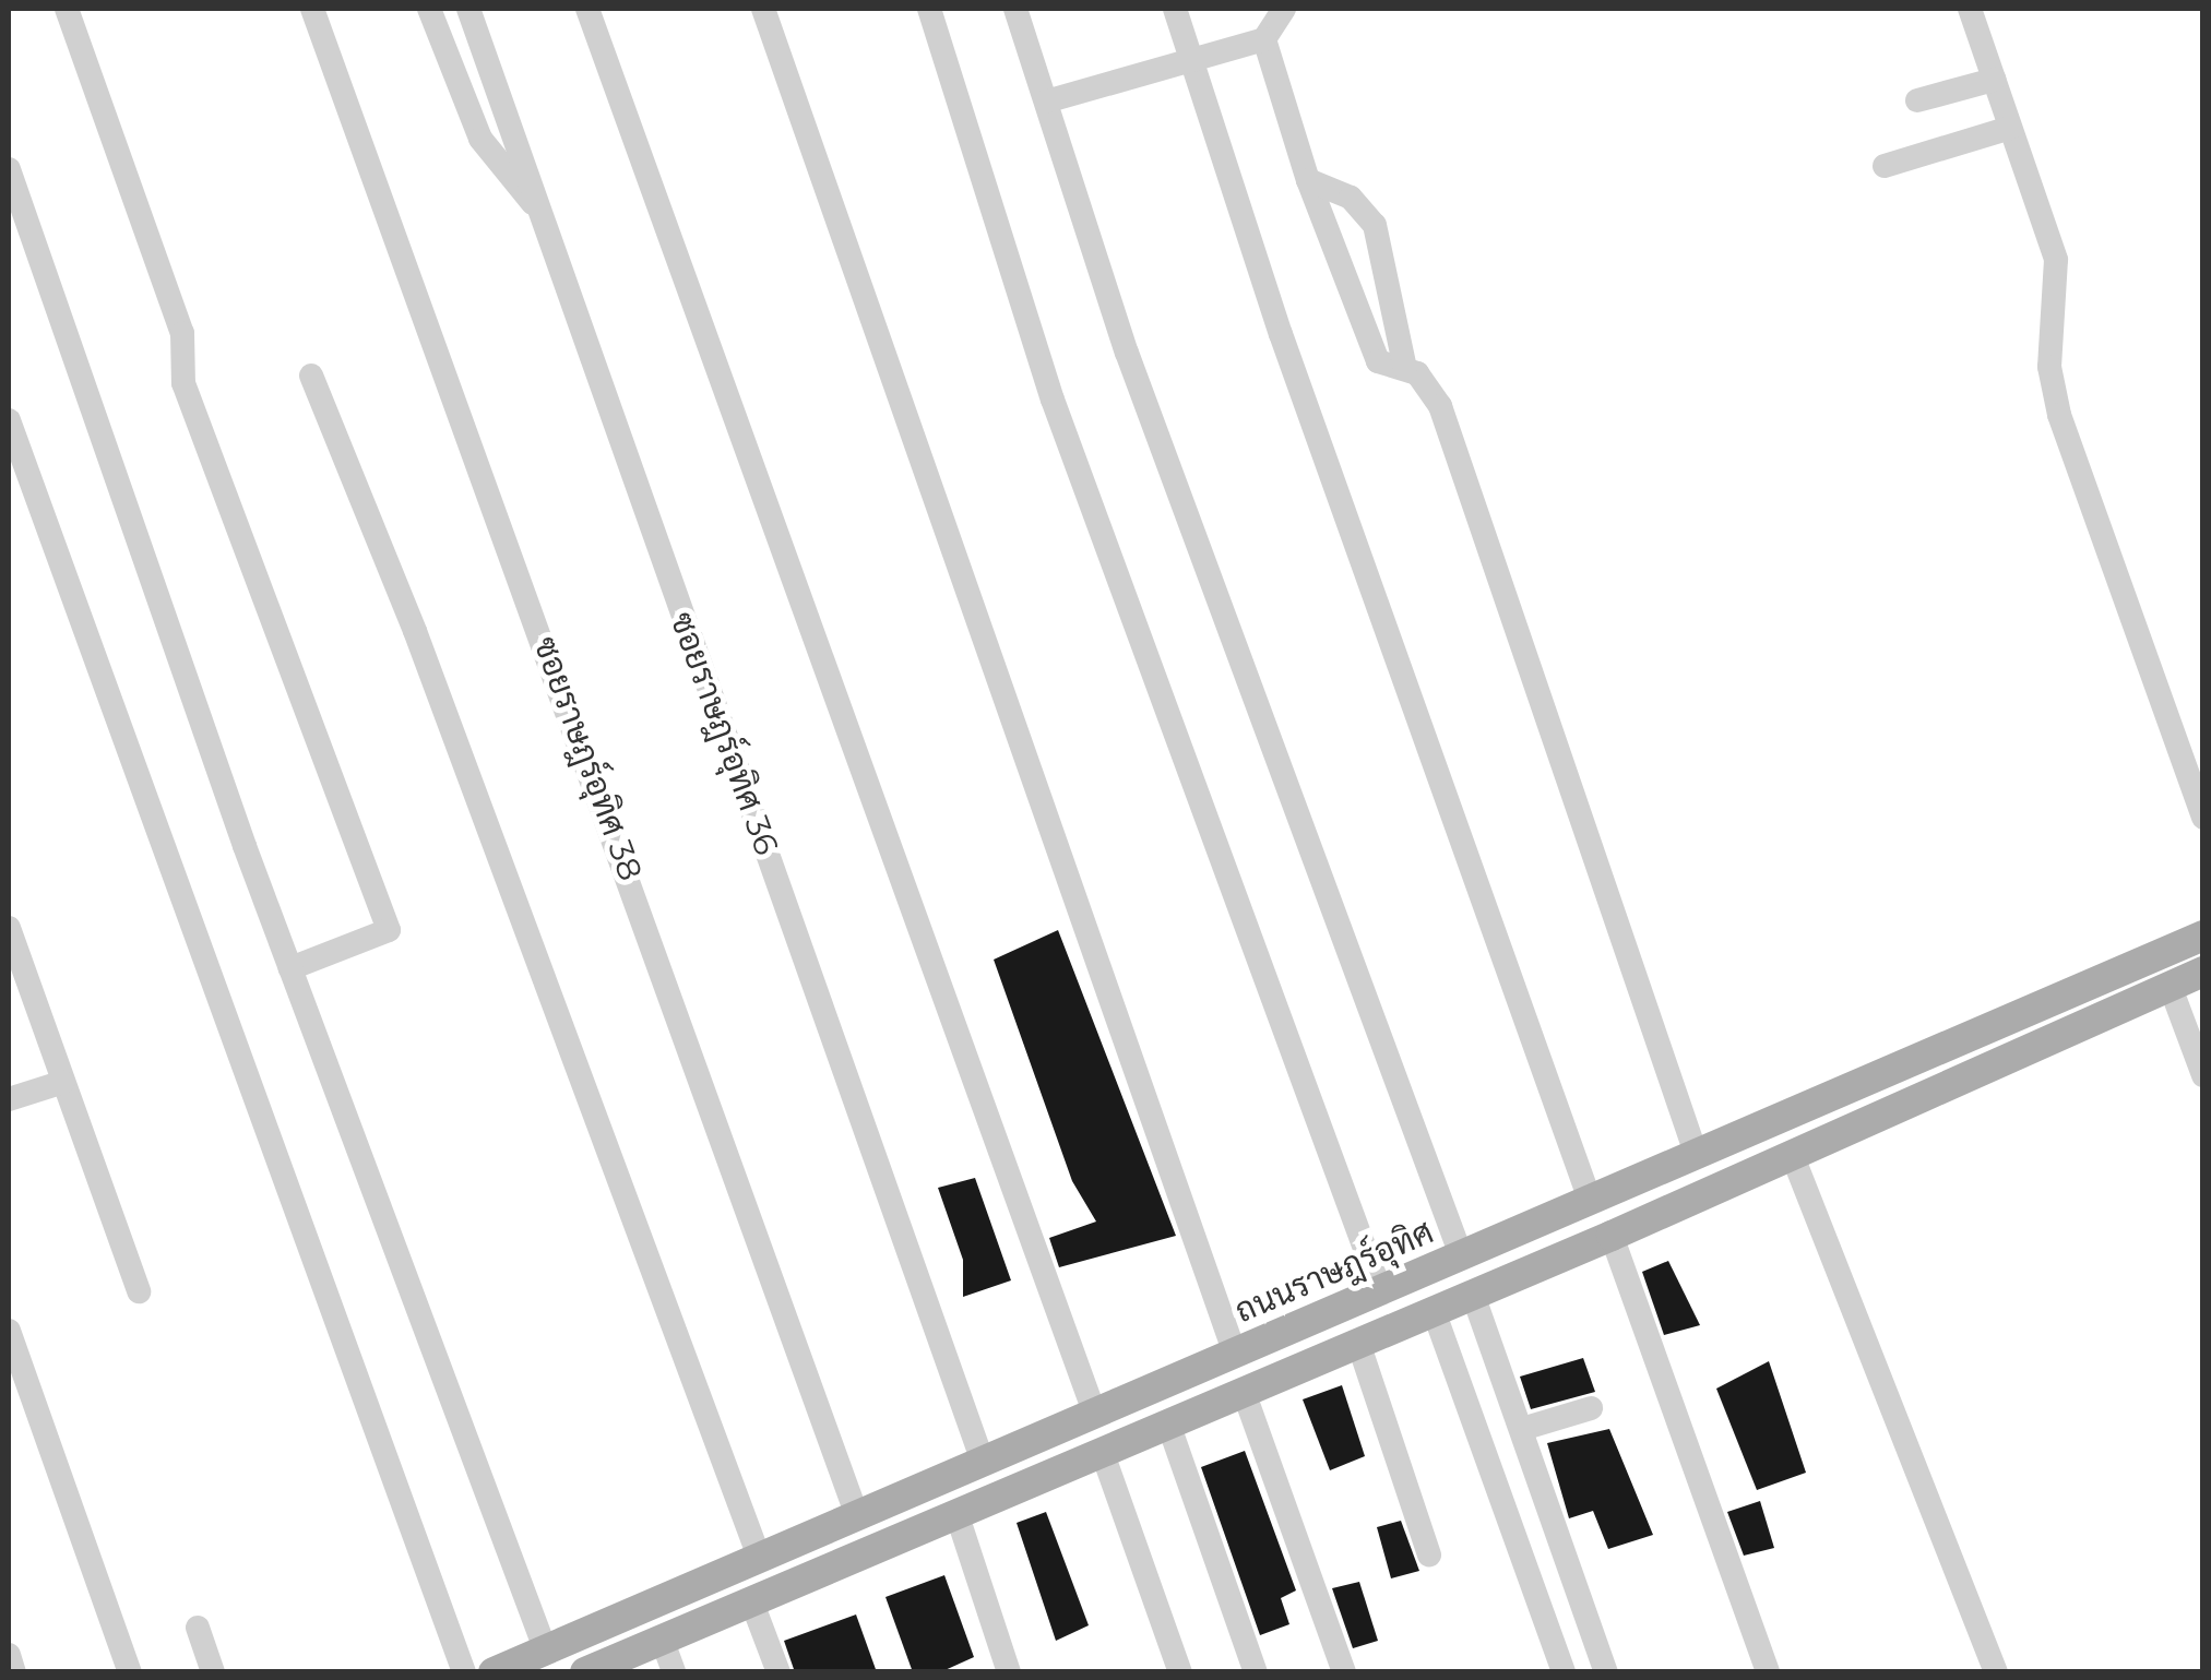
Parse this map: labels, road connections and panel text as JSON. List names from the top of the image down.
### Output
{
  "streets": {
    "main road": ["ถนนราษฎร์อุทิศ"],
    "street": ["ซอยราษฎร์อุทิศ 36", "ซอยราษฎร์อุทิศ 38"]
  },
  "crossings": [
    ["ซอยราษฎร์อุทิศ 36", "ถนนราษฎร์อุทิศ"],
    ["ซอยราษฎร์อุทิศ 38", "ถนนราษฎร์อุทิศ"]
  ]
}
